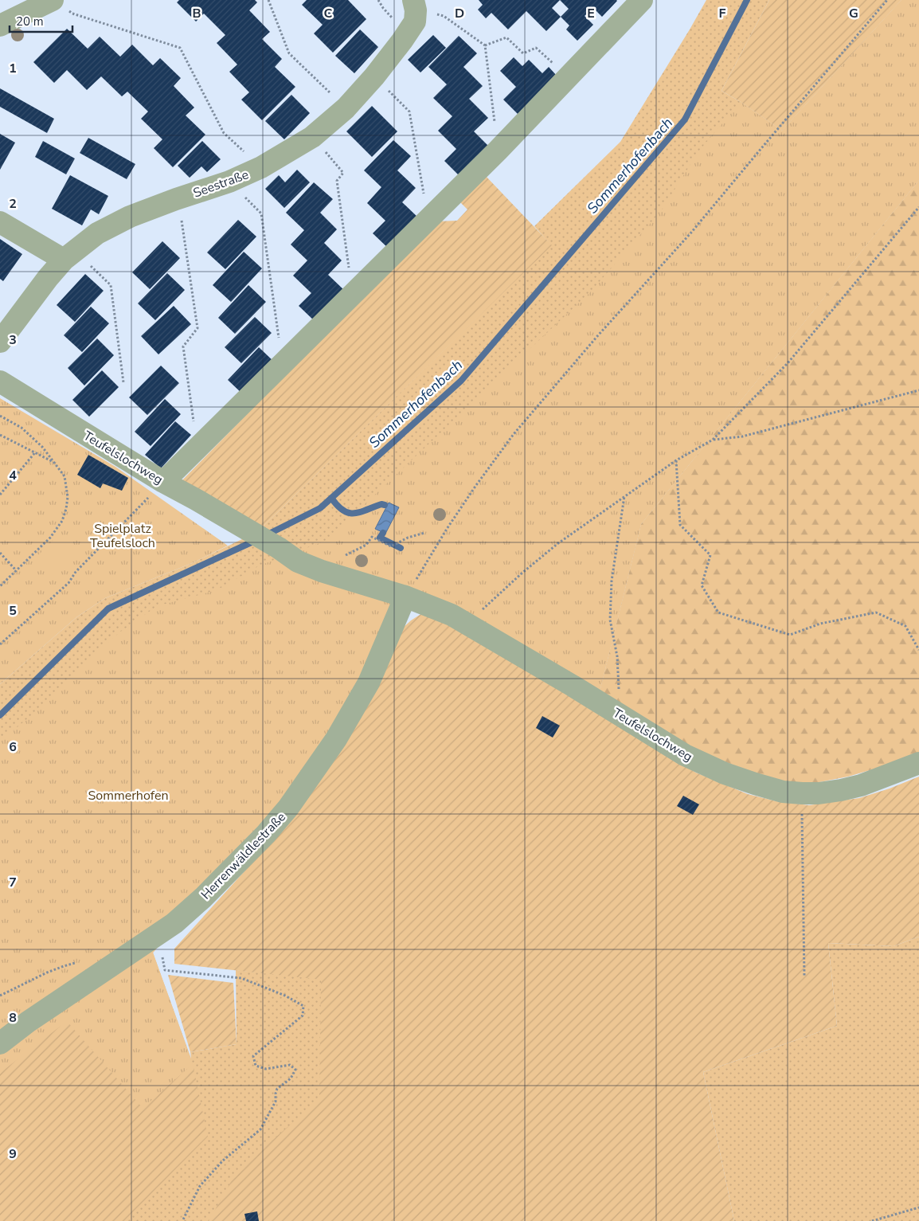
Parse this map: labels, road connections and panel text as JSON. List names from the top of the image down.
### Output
{
  "streets": {
    "street": ["Seestraße", "Teufelslochweg", "Herrenwäldlestraße"]
  },
  "crossings": [
    ["Teufelslochweg", "Herrenwäldlestraße"]
  ],
  "water": ["Sommerhofenbach"],
  "parks": ["Spielplatz Teufelsloch", "Sommerhofen"],
  "scale_bar": "20 m",
  "grid": {
    "columns": [
      "B",
      "C",
      "D",
      "E",
      "F",
      "G"
    ],
    "rows": [
      "1",
      "2",
      "3",
      "4",
      "5",
      "6",
      "7",
      "8",
      "9"
    ]
  }
}
